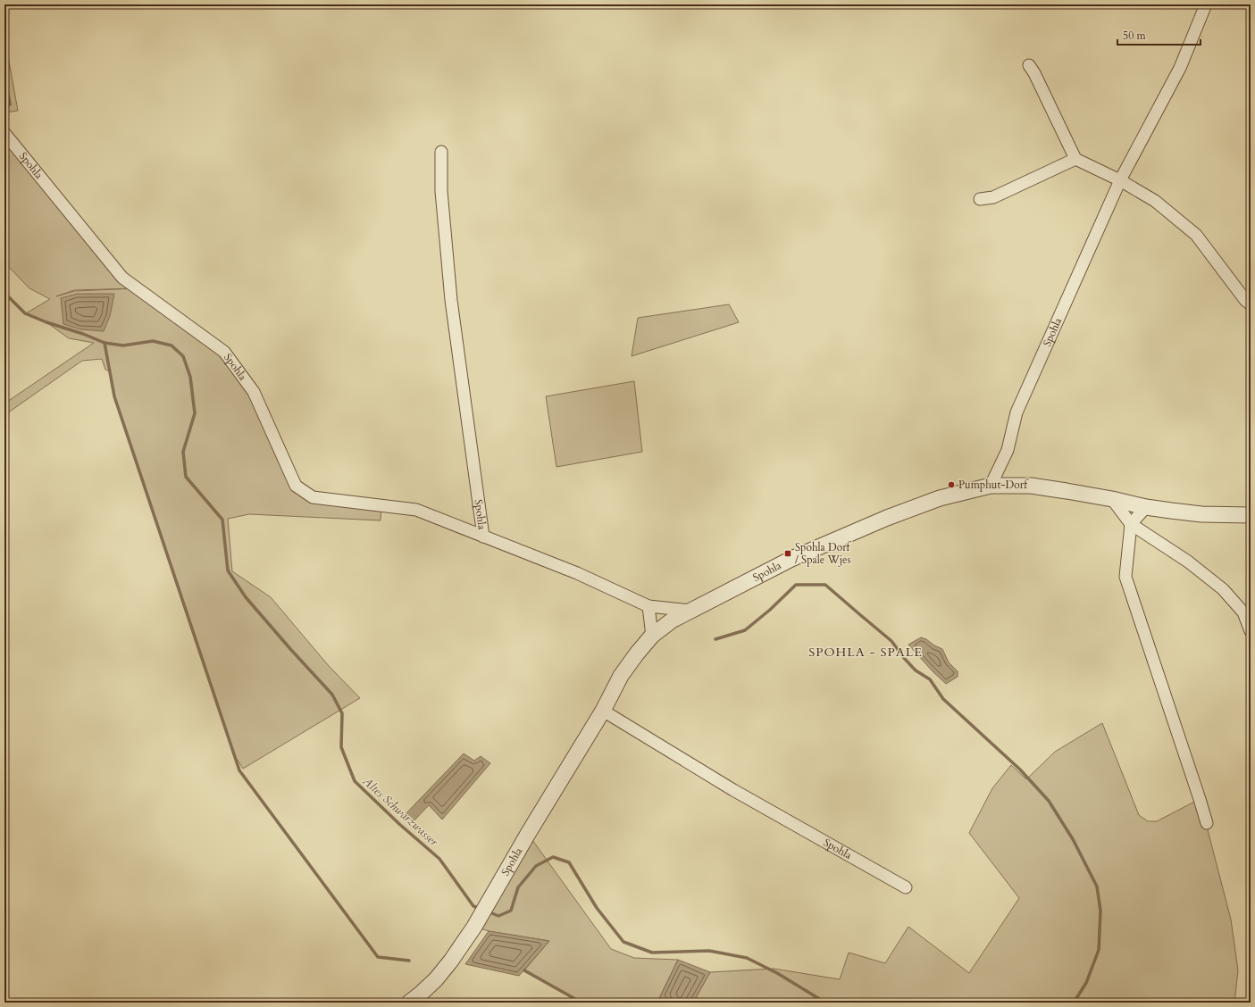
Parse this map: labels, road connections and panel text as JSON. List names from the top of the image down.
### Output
{
  "streets": {
    "street": ["Spohla"]
  },
  "districts": ["SPOHLA - SPALE"],
  "water": ["Altes Schwarzwasser"],
  "places": {
    "other": ["Pumphut-Dorf"],
    "transit": ["Spohla Dorf / Spale Wjes"]
  },
  "scale_bar": "50 m"
}
